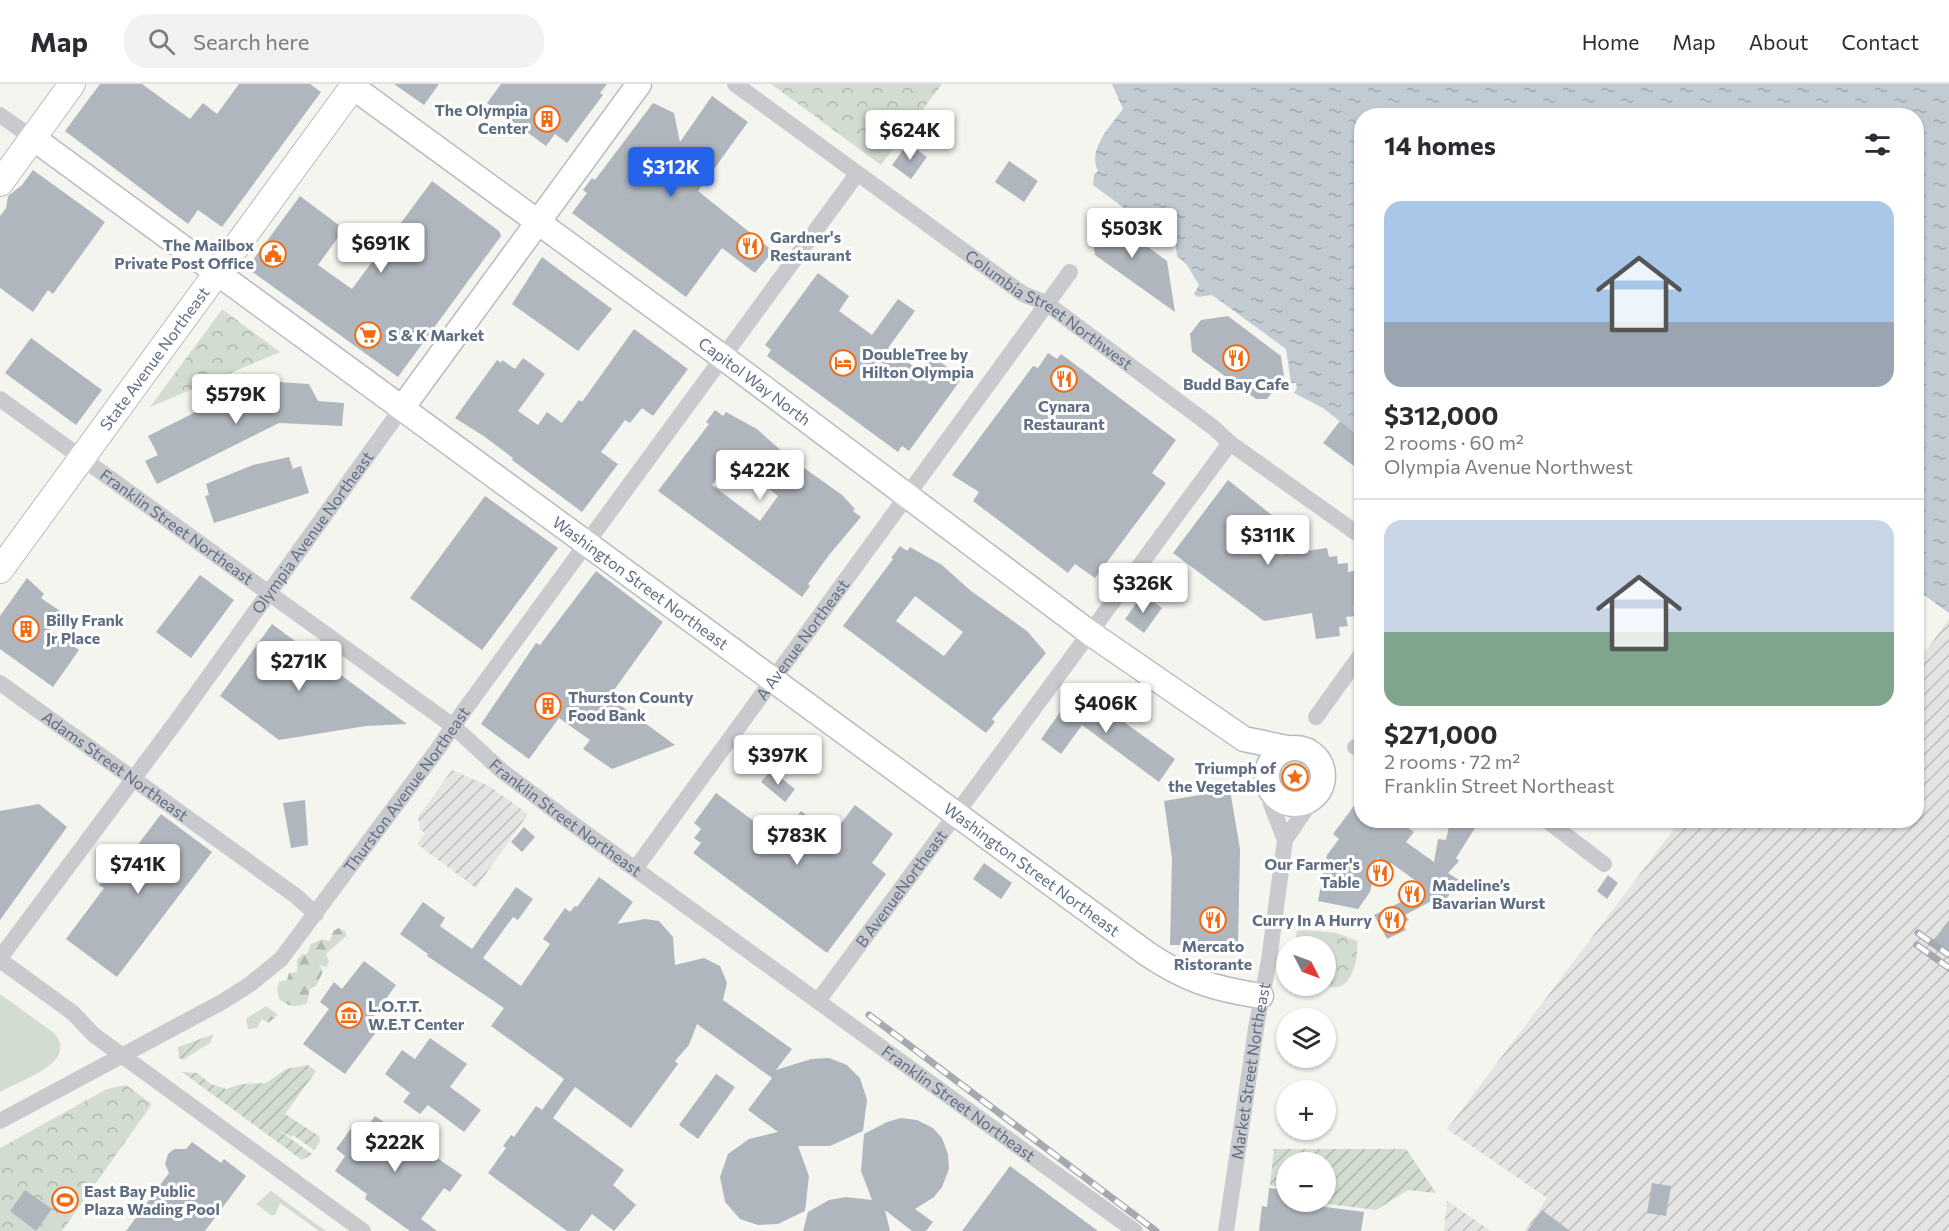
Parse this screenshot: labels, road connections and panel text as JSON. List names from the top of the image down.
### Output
{
  "streets": {
    "main road": ["State Avenue Northeast"],
    "street": [
      "Columbia Street Northwest",
      "Capitol Way North",
      "Franklin Street Northeast",
      "Olympia Avenue Northeast",
      "Washington Street Northeast",
      "A Avenue Northeast",
      "Adams Street Northeast",
      "Thurston Avenue Northeast",
      "B AvenueNortheast",
      "Market Street Northeast"
    ]
  },
  "crossings": [
    ["Columbia Street Northwest", "A Avenue Northeast"],
    ["Columbia Street Northwest", "Thurston Avenue Northeast"],
    ["Columbia Street Northwest", "B AvenueNortheast"],
    ["State Avenue Northeast", "Capitol Way North"],
    ["State Avenue Northeast", "Franklin Street Northeast"],
    ["State Avenue Northeast", "Washington Street Northeast"],
    ["Capitol Way North", "Olympia Avenue Northeast"],
    ["Capitol Way North", "A Avenue Northeast"],
    ["Capitol Way North", "Thurston Avenue Northeast"],
    ["Capitol Way North", "B AvenueNortheast"],
    ["Capitol Way North", "Market Street Northeast"],
    ["Franklin Street Northeast", "Olympia Avenue Northeast"],
    ["Franklin Street Northeast", "A Avenue Northeast"],
    ["Franklin Street Northeast", "Thurston Avenue Northeast"],
    ["Franklin Street Northeast", "B AvenueNortheast"],
    ["Olympia Avenue Northeast", "Washington Street Northeast"],
    ["Olympia Avenue Northeast", "Adams Street Northeast"],
    ["Washington Street Northeast", "A Avenue Northeast"],
    ["Washington Street Northeast", "Thurston Avenue Northeast"],
    ["Washington Street Northeast", "B AvenueNortheast"],
    ["Washington Street Northeast", "Market Street Northeast"],
    ["Adams Street Northeast", "Thurston Avenue Northeast"]
  ],
  "places": {
    "building": ["The Olympia Center", "Billy Frank Jr Place", "Thurston County Food Bank"],
    "restaurant": [
      "Gardner's Restaurant",
      "Budd Bay Cafe",
      "Cynara Restaurant",
      "Our Farmer's Table",
      "Madeline’s Bavarian Wurst",
      "Mercato Ristorante",
      "Curry In A Hurry"
    ],
    "public building": ["The Mailbox Private Post Office"],
    "supermarket": ["S & K Market"],
    "hotel": ["DoubleTree by Hilton Olympia"],
    "place": ["Triumph of the Vegetables"],
    "museum": ["L.O.T.T. W.E.T Center"],
    "sports": ["East Bay Public Plaza Wading Pool"]
  },
  "north": "bottom right",
  "page": {
    "header": "Map",
    "search": "Search here",
    "nav": [
      "Home",
      "Map",
      "About",
      "Contact"
    ],
    "heading": "14 homes",
    "price": [
      "$624K",
      "$312K",
      "$503K",
      "$691K",
      "$579K",
      "$422K",
      "$311K",
      "$326K",
      "$271K",
      "$406K",
      "$397K",
      "$783K",
      "$741K",
      "$222K"
    ],
    "list": [
      {
        "name": "$312,000",
        "note": "2 rooms · 60 m² · Olympia Avenue Northwest"
      },
      {
        "name": "$271,000",
        "note": "2 rooms · 72 m² · Franklin Street Northeast"
      }
    ],
    "map_buttons": ["+", "−"]
  }
}
